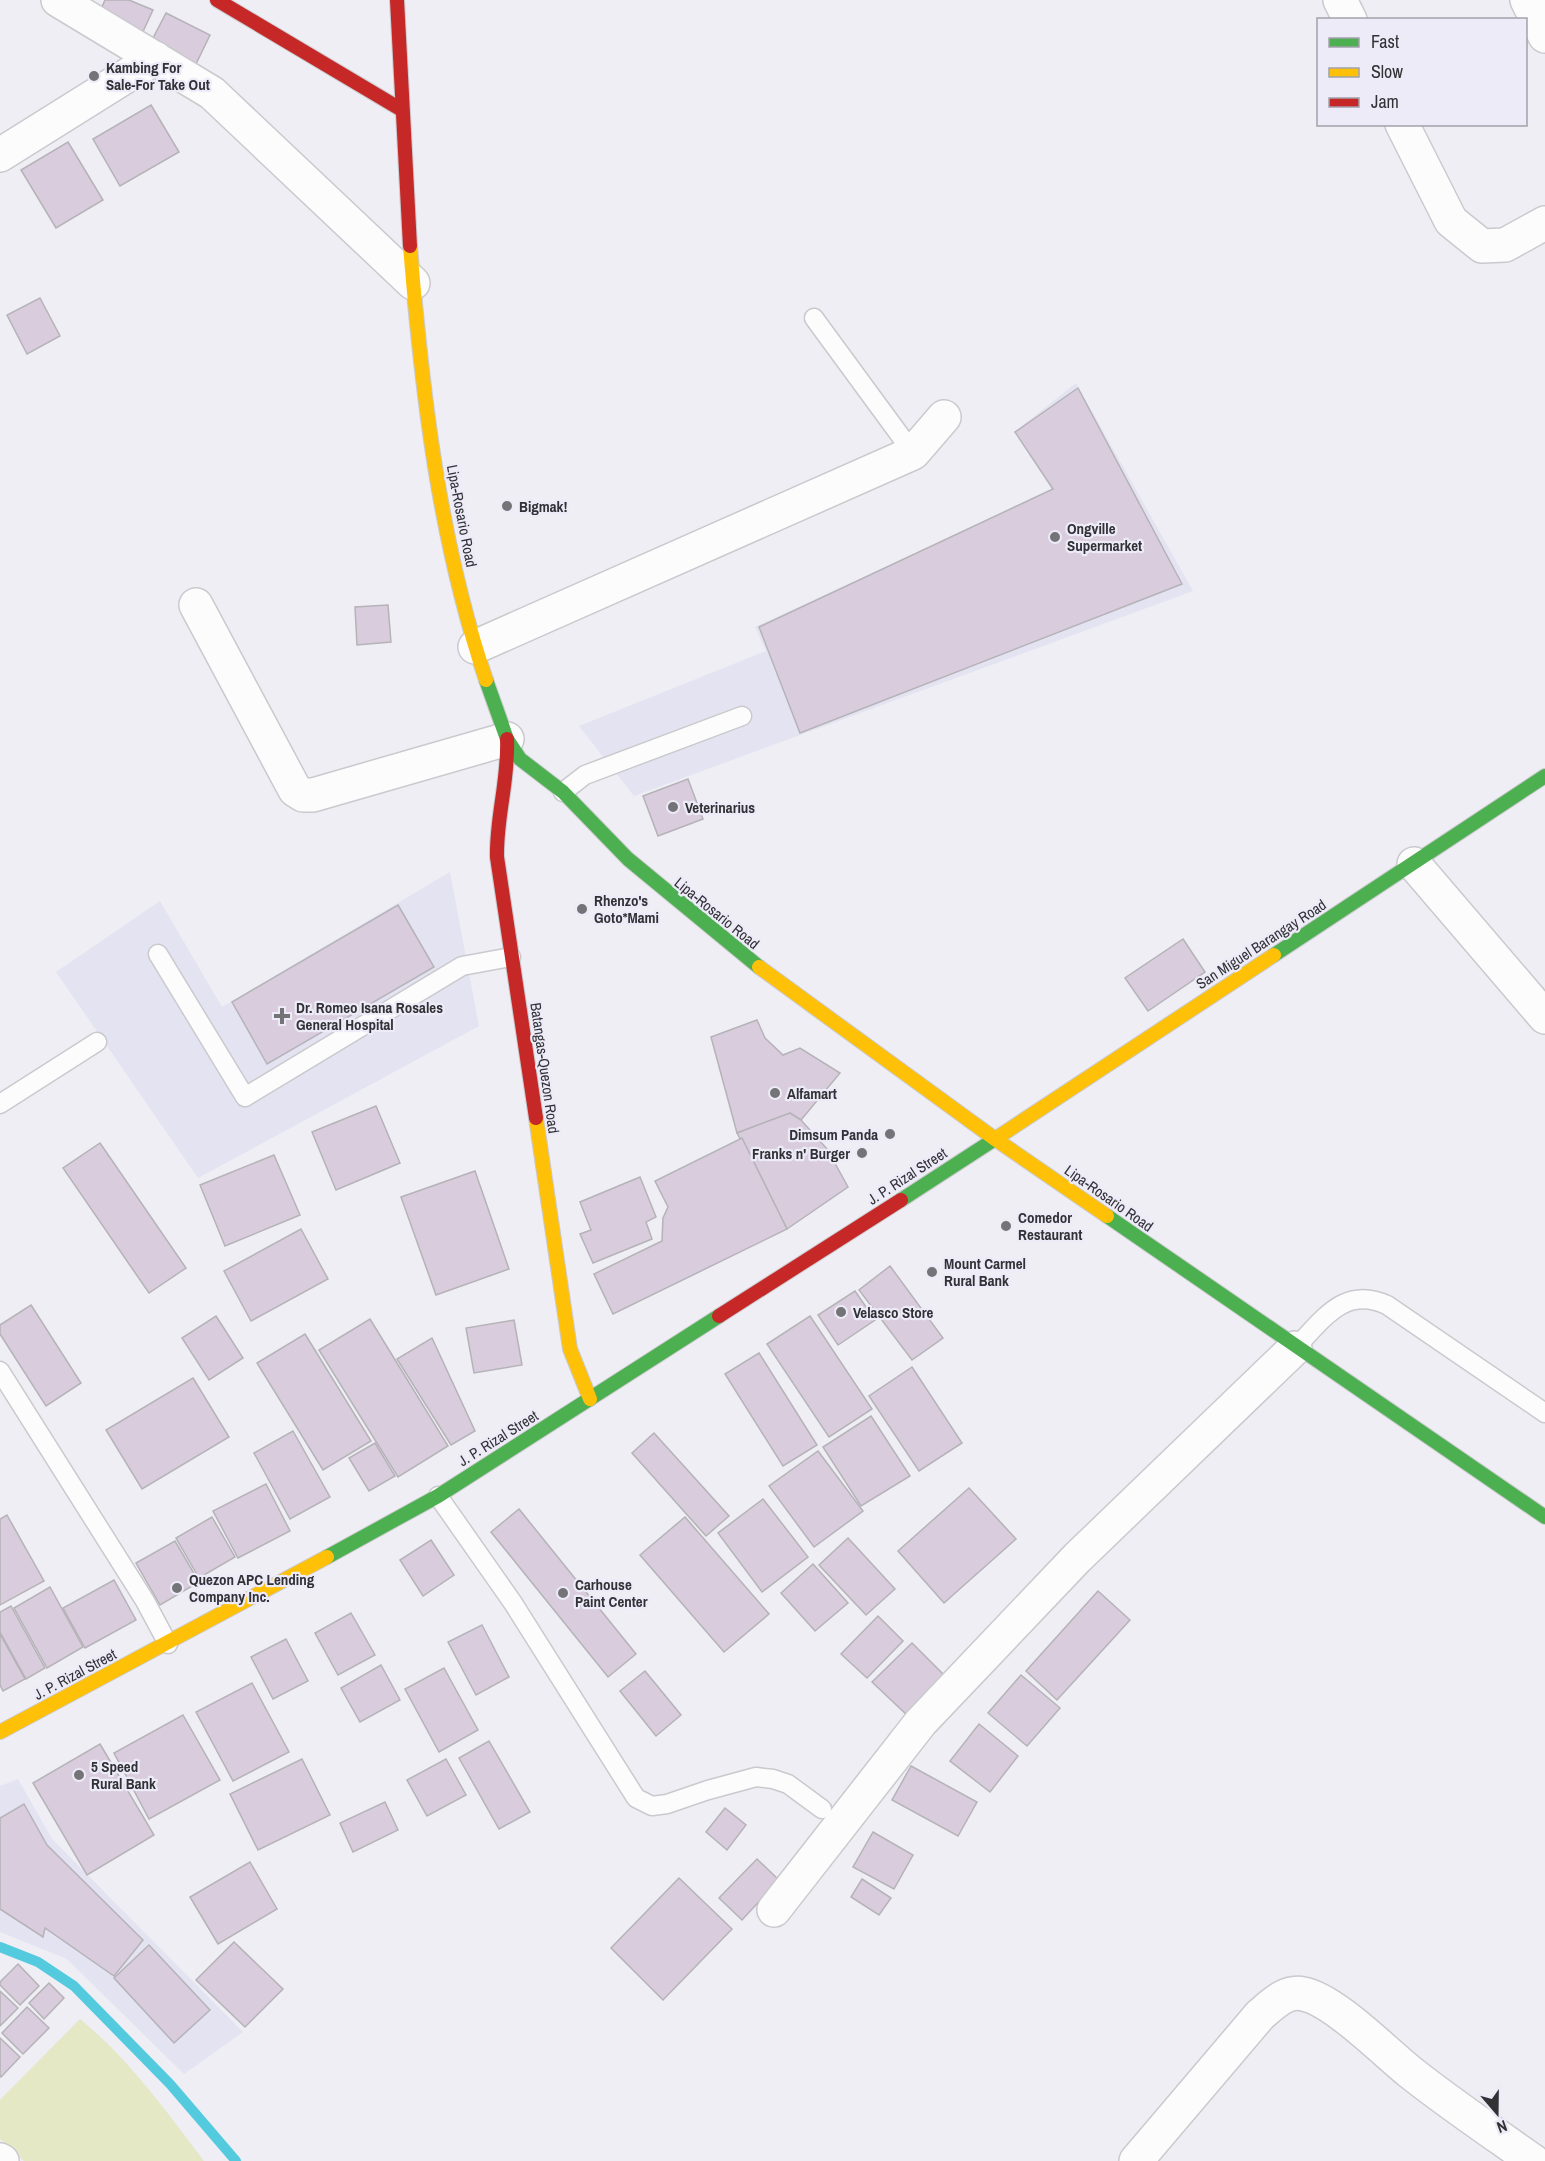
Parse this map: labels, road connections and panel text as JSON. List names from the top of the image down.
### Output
{
  "streets": {
    "main road": [
      "Lipa-Rosario Road",
      "San Miguel Barangay Road",
      "Batangas-Quezon Road",
      "J. P. Rizal Street"
    ]
  },
  "crossings": [
    ["Lipa-Rosario Road", "San Miguel Barangay Road"],
    ["Lipa-Rosario Road", "Batangas-Quezon Road"],
    ["Lipa-Rosario Road", "J. P. Rizal Street"],
    ["San Miguel Barangay Road", "J. P. Rizal Street"],
    ["Batangas-Quezon Road", "J. P. Rizal Street"]
  ],
  "places": {
    "other": [
      "Kambing For Sale-For Take Out",
      "Bigmak!",
      "Ongville Supermarket",
      "Veterinarius",
      "Rhenzo's Goto*Mami",
      "Alfamart",
      "Dimsum Panda",
      "Franks n' Burger",
      "Comedor Restaurant",
      "Mount Carmel Rural Bank",
      "Velasco Store",
      "Quezon APC Lending Company Inc.",
      "Carhouse Paint Center",
      "5 Speed Rural Bank"
    ],
    "health": ["Dr. Romeo Isana Rosales General Hospital"]
  },
  "legend": ["Fast", "Slow", "Jam"],
  "north": "bottom"
}
